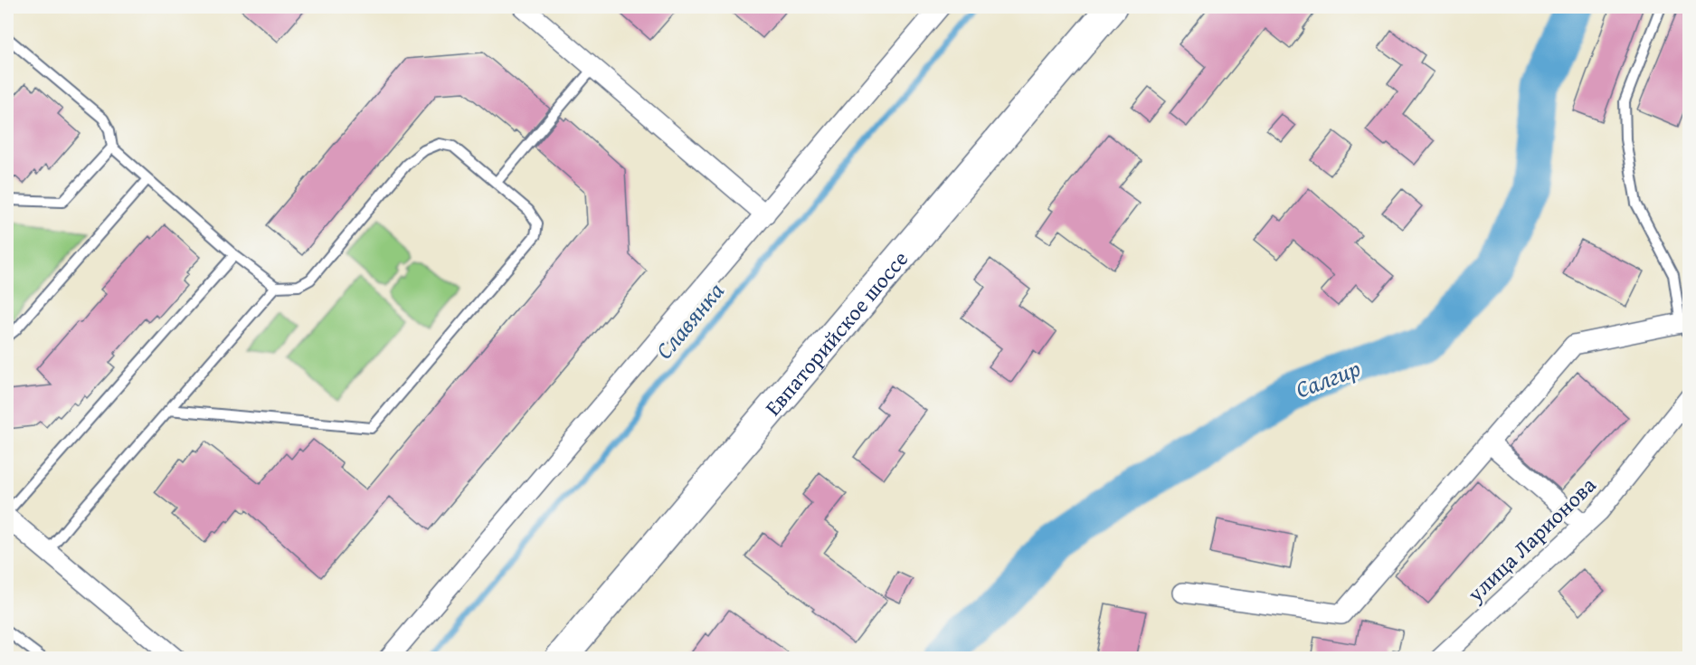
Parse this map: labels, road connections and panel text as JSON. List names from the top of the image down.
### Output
{
  "streets": {
    "main road": ["Евпаторийское шоссе"],
    "street": ["улица Ларионова"]
  },
  "water": ["Славянка", "Салгир"]
}
